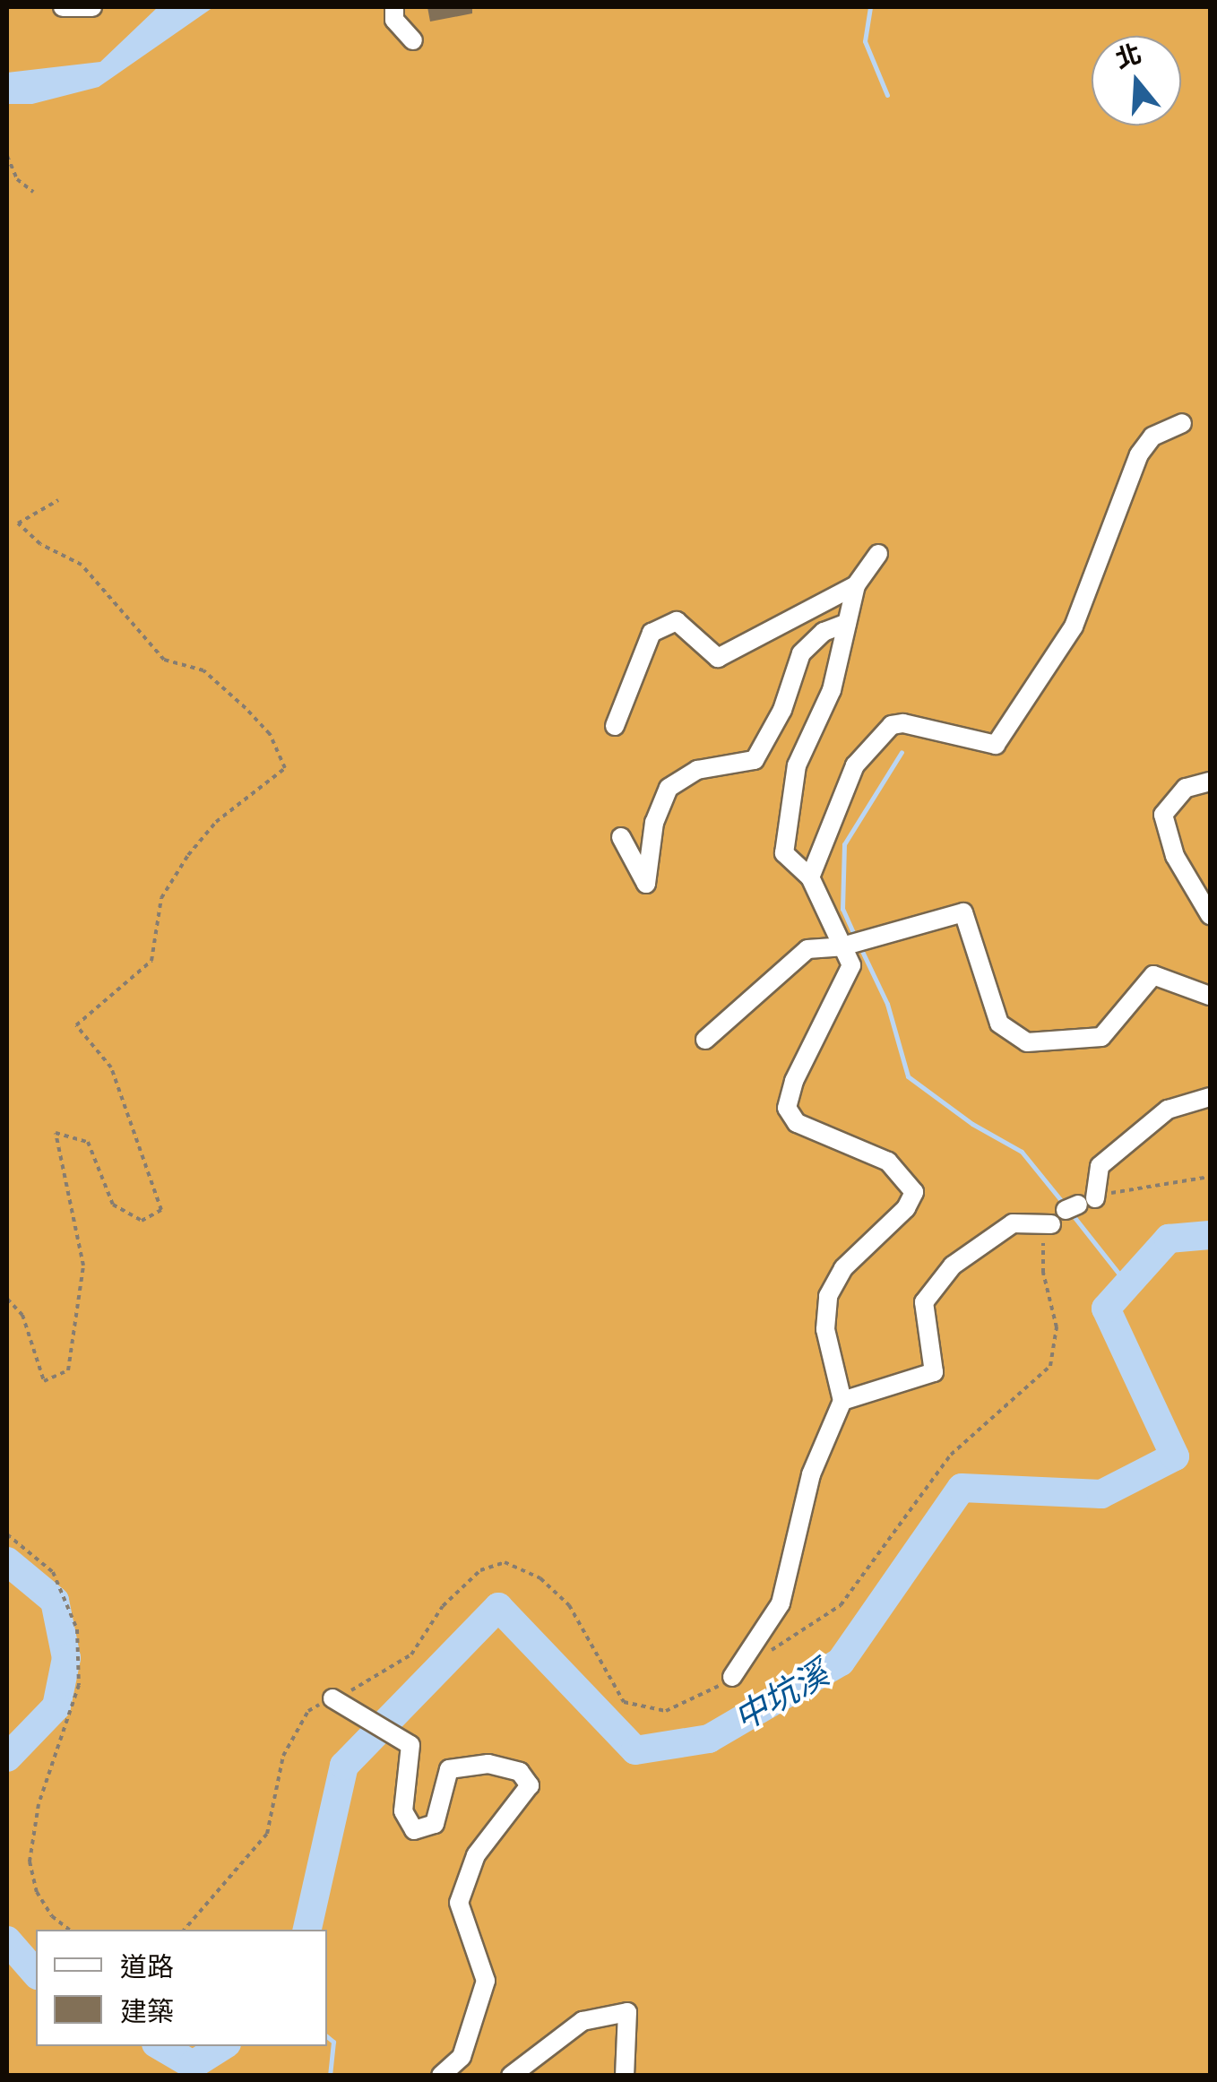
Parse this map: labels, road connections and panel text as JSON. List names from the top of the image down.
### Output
{
  "water": ["中坑溪"],
  "legend": ["道路", "建築"],
  "north": "top"
}
